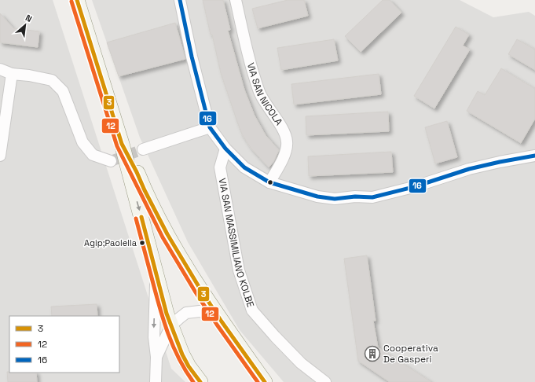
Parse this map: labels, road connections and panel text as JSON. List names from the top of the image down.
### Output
{
  "streets": {
    "street": ["VIA SAN NICOLA", "VIA SAN MASSIMILIANO KOLBE"]
  },
  "places": {
    "other": ["Agip;Paolella"],
    "building": ["Cooperativa De Gasperi"]
  },
  "lines": ["transit line 3", "transit line 16", "transit line 12"],
  "legend": ["3", "12", "16"],
  "north": "top right"
}
